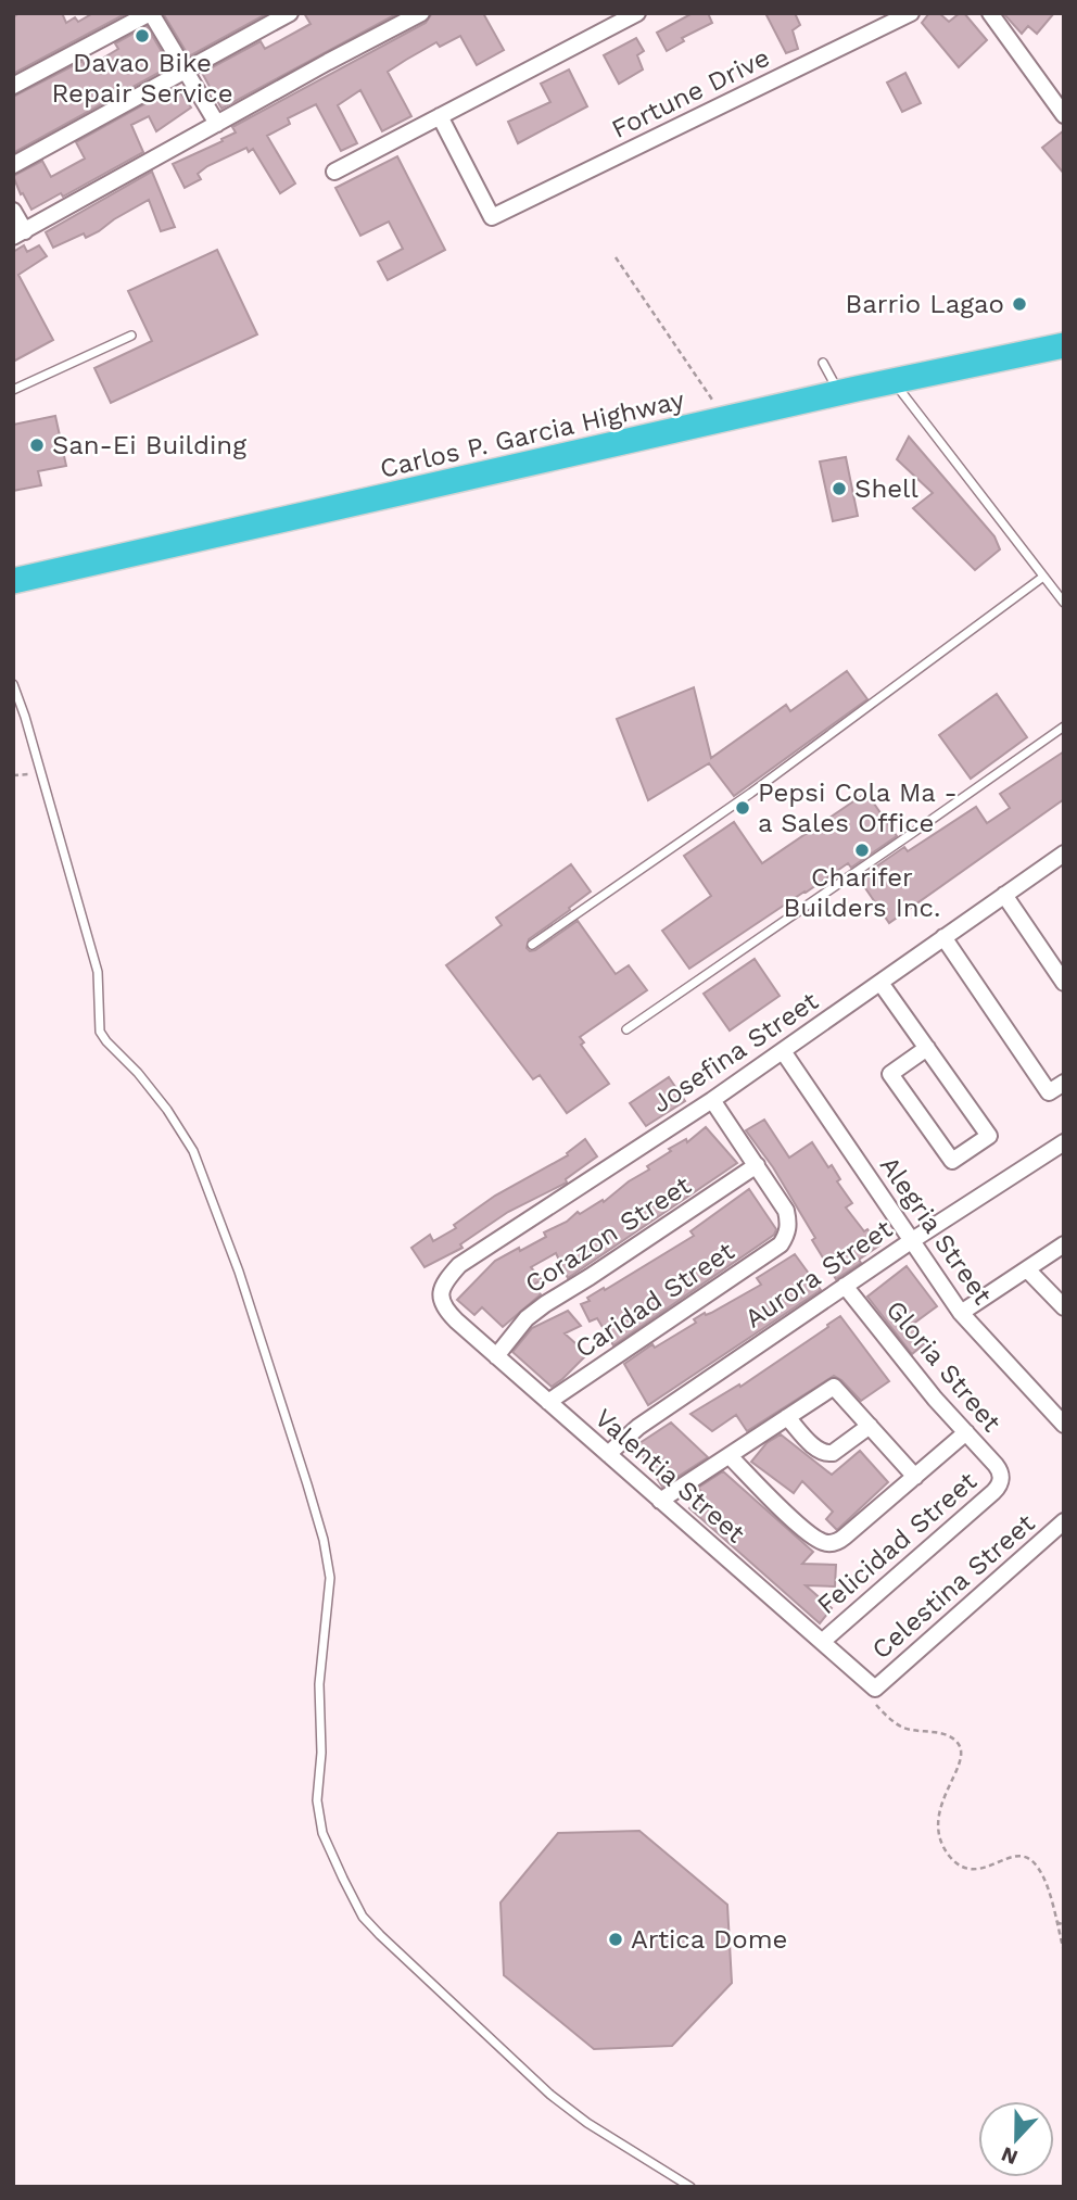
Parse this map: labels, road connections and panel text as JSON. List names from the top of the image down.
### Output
{
  "streets": {
    "highway": ["Carlos P. Garcia Highway"],
    "street": [
      "Fortune Drive",
      "Josefina Street",
      "Alegria Street",
      "Corazon Street",
      "Aurora Street",
      "Caridad Street",
      "Gloria Street",
      "Valentia Street",
      "Felicidad Street",
      "Celestina Street"
    ]
  },
  "crossings": [
    ["Josefina Street", "Alegria Street"],
    ["Josefina Street", "Valentia Street"],
    ["Alegria Street", "Aurora Street"],
    ["Corazon Street", "Caridad Street"],
    ["Corazon Street", "Valentia Street"],
    ["Aurora Street", "Gloria Street"],
    ["Aurora Street", "Valentia Street"],
    ["Caridad Street", "Valentia Street"],
    ["Gloria Street", "Felicidad Street"],
    ["Valentia Street", "Felicidad Street"],
    ["Valentia Street", "Celestina Street"]
  ],
  "places": [
    "Davao Bike Repair Service",
    "Barrio Lagao",
    "San-Ei Building",
    "Shell",
    "Pepsi Cola Ma - a Sales Office",
    "Charifer Builders Inc.",
    "Artica Dome"
  ],
  "north": "bottom"
}
